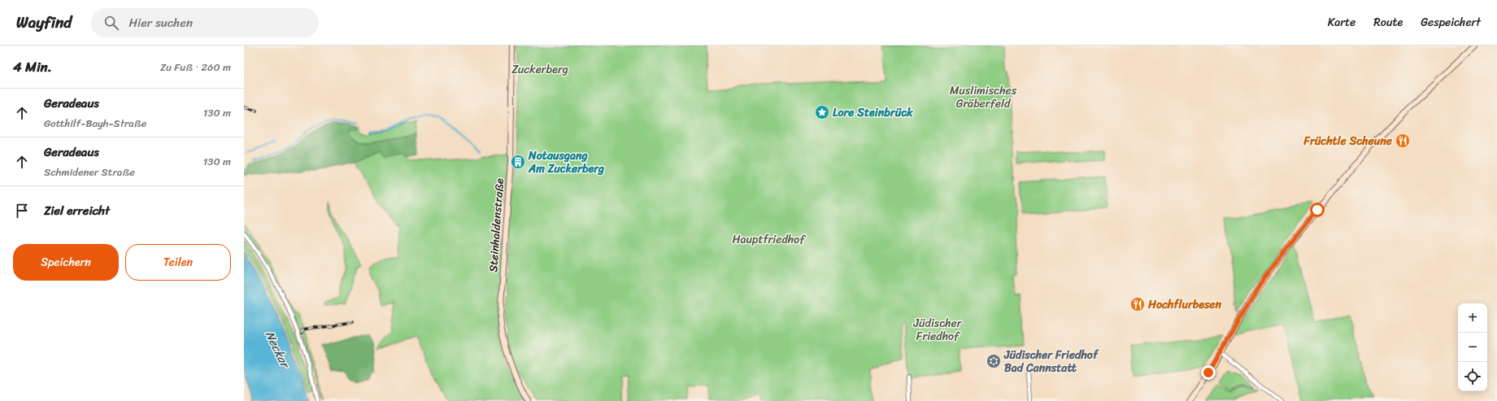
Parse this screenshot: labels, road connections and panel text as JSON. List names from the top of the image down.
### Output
{
  "streets": {
    "main road": ["Steinhaldenstraße"]
  },
  "water": ["Neckar"],
  "parks": [
    "Zuckerberg",
    "Muslimisches Gräberfeld",
    "Hauptfriedhof",
    "Jüdischer Friedhof"
  ],
  "places": {
    "place": ["Lore Steinbrück"],
    "restaurant": ["Früchtle Scheune", "Hochflurbesen"],
    "building": ["Notausgang Am Zuckerberg"],
    "synagogue": ["Jüdischer Friedhof Bad Cannstatt"]
  },
  "page": {
    "header": "Wayfind",
    "search": "Hier suchen",
    "nav": ["Karte", "Route", "Gespeichert"],
    "heading": ["4 Min.", "Zu Fuß · 260 m"],
    "list": [
      ["Geradeaus", "Gotthilf-Bayh-Straße", "130 m"],
      ["Geradeaus", "Schmidener Straße", "130 m"],
      "Ziel erreicht"
    ],
    "buttons": ["Speichern", "Teilen"],
    "map_buttons": ["+", "−"]
  }
}
